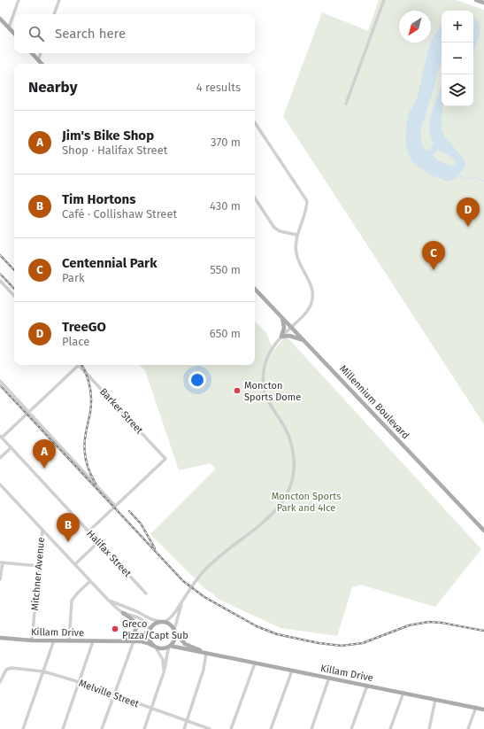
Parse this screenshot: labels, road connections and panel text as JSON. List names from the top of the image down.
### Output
{
  "streets": {
    "main road": ["Millennium Boulevard", "Killam Drive"],
    "street": [
      "Barker Street",
      "Halifax Street",
      "Mitchner Avenue",
      "Melville Street"
    ]
  },
  "crossings": [
    ["Mitchner Avenue", "Killam Drive"]
  ],
  "parks": ["Moncton Sports Park and 4Ice"],
  "places": ["Moncton Sports Dome", "Greco Pizza/Capt Sub"],
  "north": "bottom left",
  "page": {
    "map_buttons": ["+", "−"],
    "search": "Search here",
    "heading": ["Nearby", "4 results"],
    "list": [
      {
        "mark": "A",
        "name": "Jim's Bike Shop",
        "note": "Shop · Halifax Street",
        "value": "370 m"
      },
      {
        "mark": "B",
        "name": "Tim Hortons",
        "note": "Café · Collishaw Street",
        "value": "430 m"
      },
      {
        "mark": "C",
        "name": "Centennial Park",
        "note": "Park",
        "value": "550 m"
      },
      {
        "mark": "D",
        "name": "TreeGO",
        "note": "Place",
        "value": "650 m"
      }
    ],
    "pins": [
      "D",
      "C",
      "A",
      "B"
    ]
  }
}
